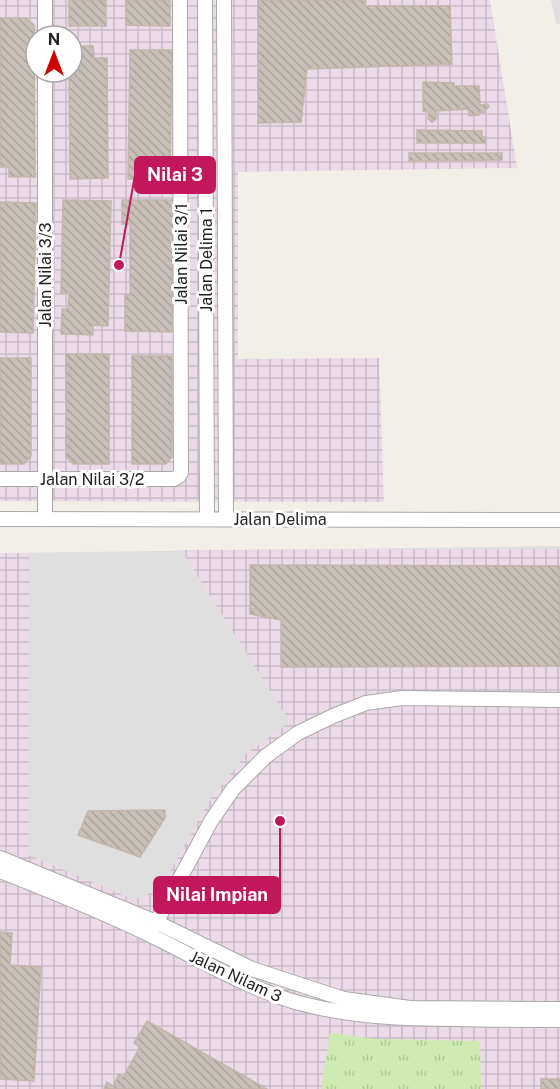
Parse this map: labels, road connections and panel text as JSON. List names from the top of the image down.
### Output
{
  "streets": {
    "street": [
      "Jalan Nilai 3/1",
      "Jalan Delima 1",
      "Jalan Nilai 3/3",
      "Jalan Nilai 3/2",
      "Jalan Delima",
      "Jalan Nilam 3"
    ]
  },
  "crossings": [
    ["Jalan Nilai 3/1", "Jalan Nilai 3/2"],
    ["Jalan Delima 1", "Jalan Nilai 3/2"],
    ["Jalan Delima 1", "Jalan Delima"],
    ["Jalan Nilai 3/3", "Jalan Nilai 3/2"],
    ["Jalan Nilai 3/3", "Jalan Delima"]
  ],
  "places": ["Nilai 3", "Nilai Impian"],
  "north": "top"
}
